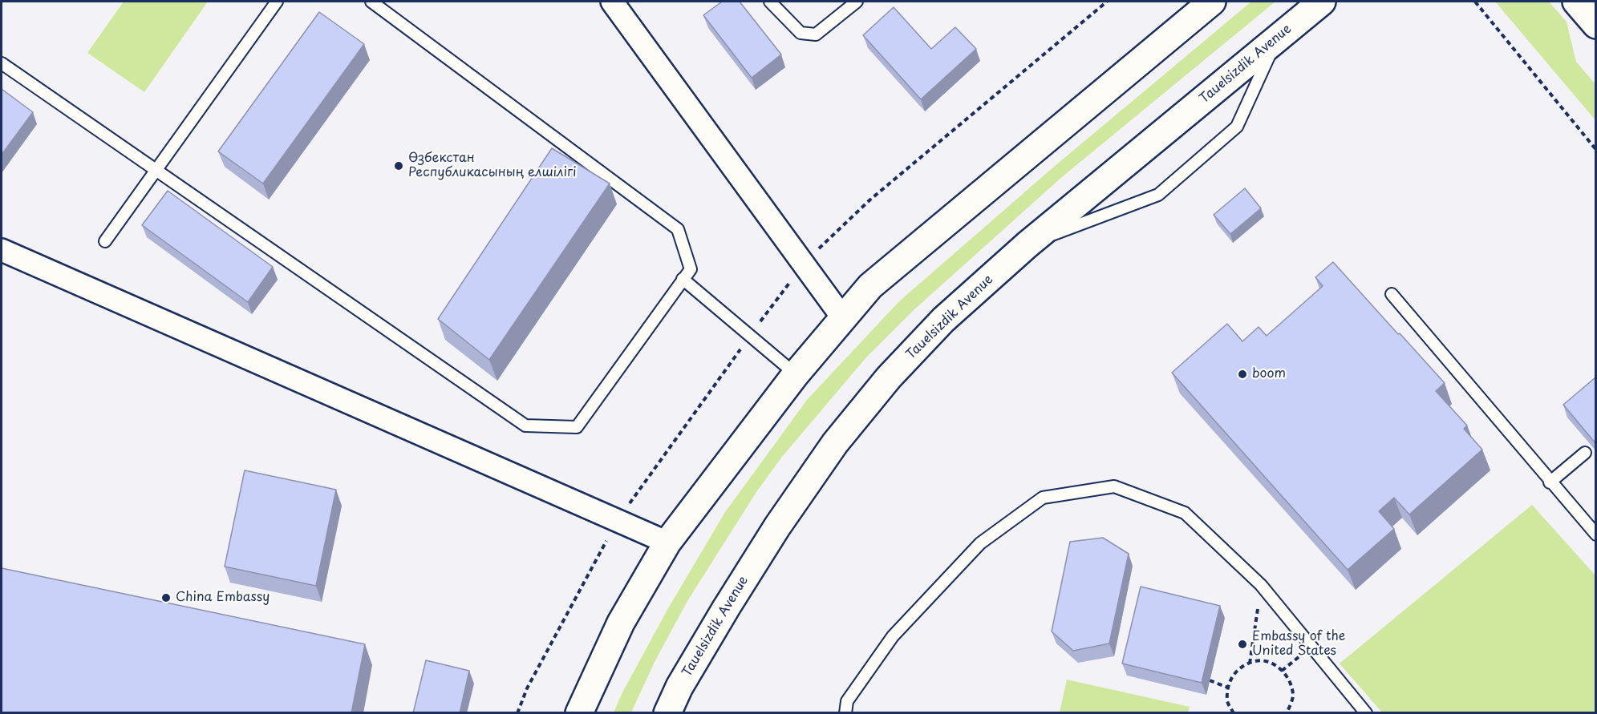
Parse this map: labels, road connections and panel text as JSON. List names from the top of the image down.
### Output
{
  "streets": {
    "main road": ["Tauelsizdik Avenue"]
  },
  "places": [
    "Өзбекстан Республикасының елшілігі",
    "boom",
    "China Embassy",
    "Embassy of the United States"
  ]
}
